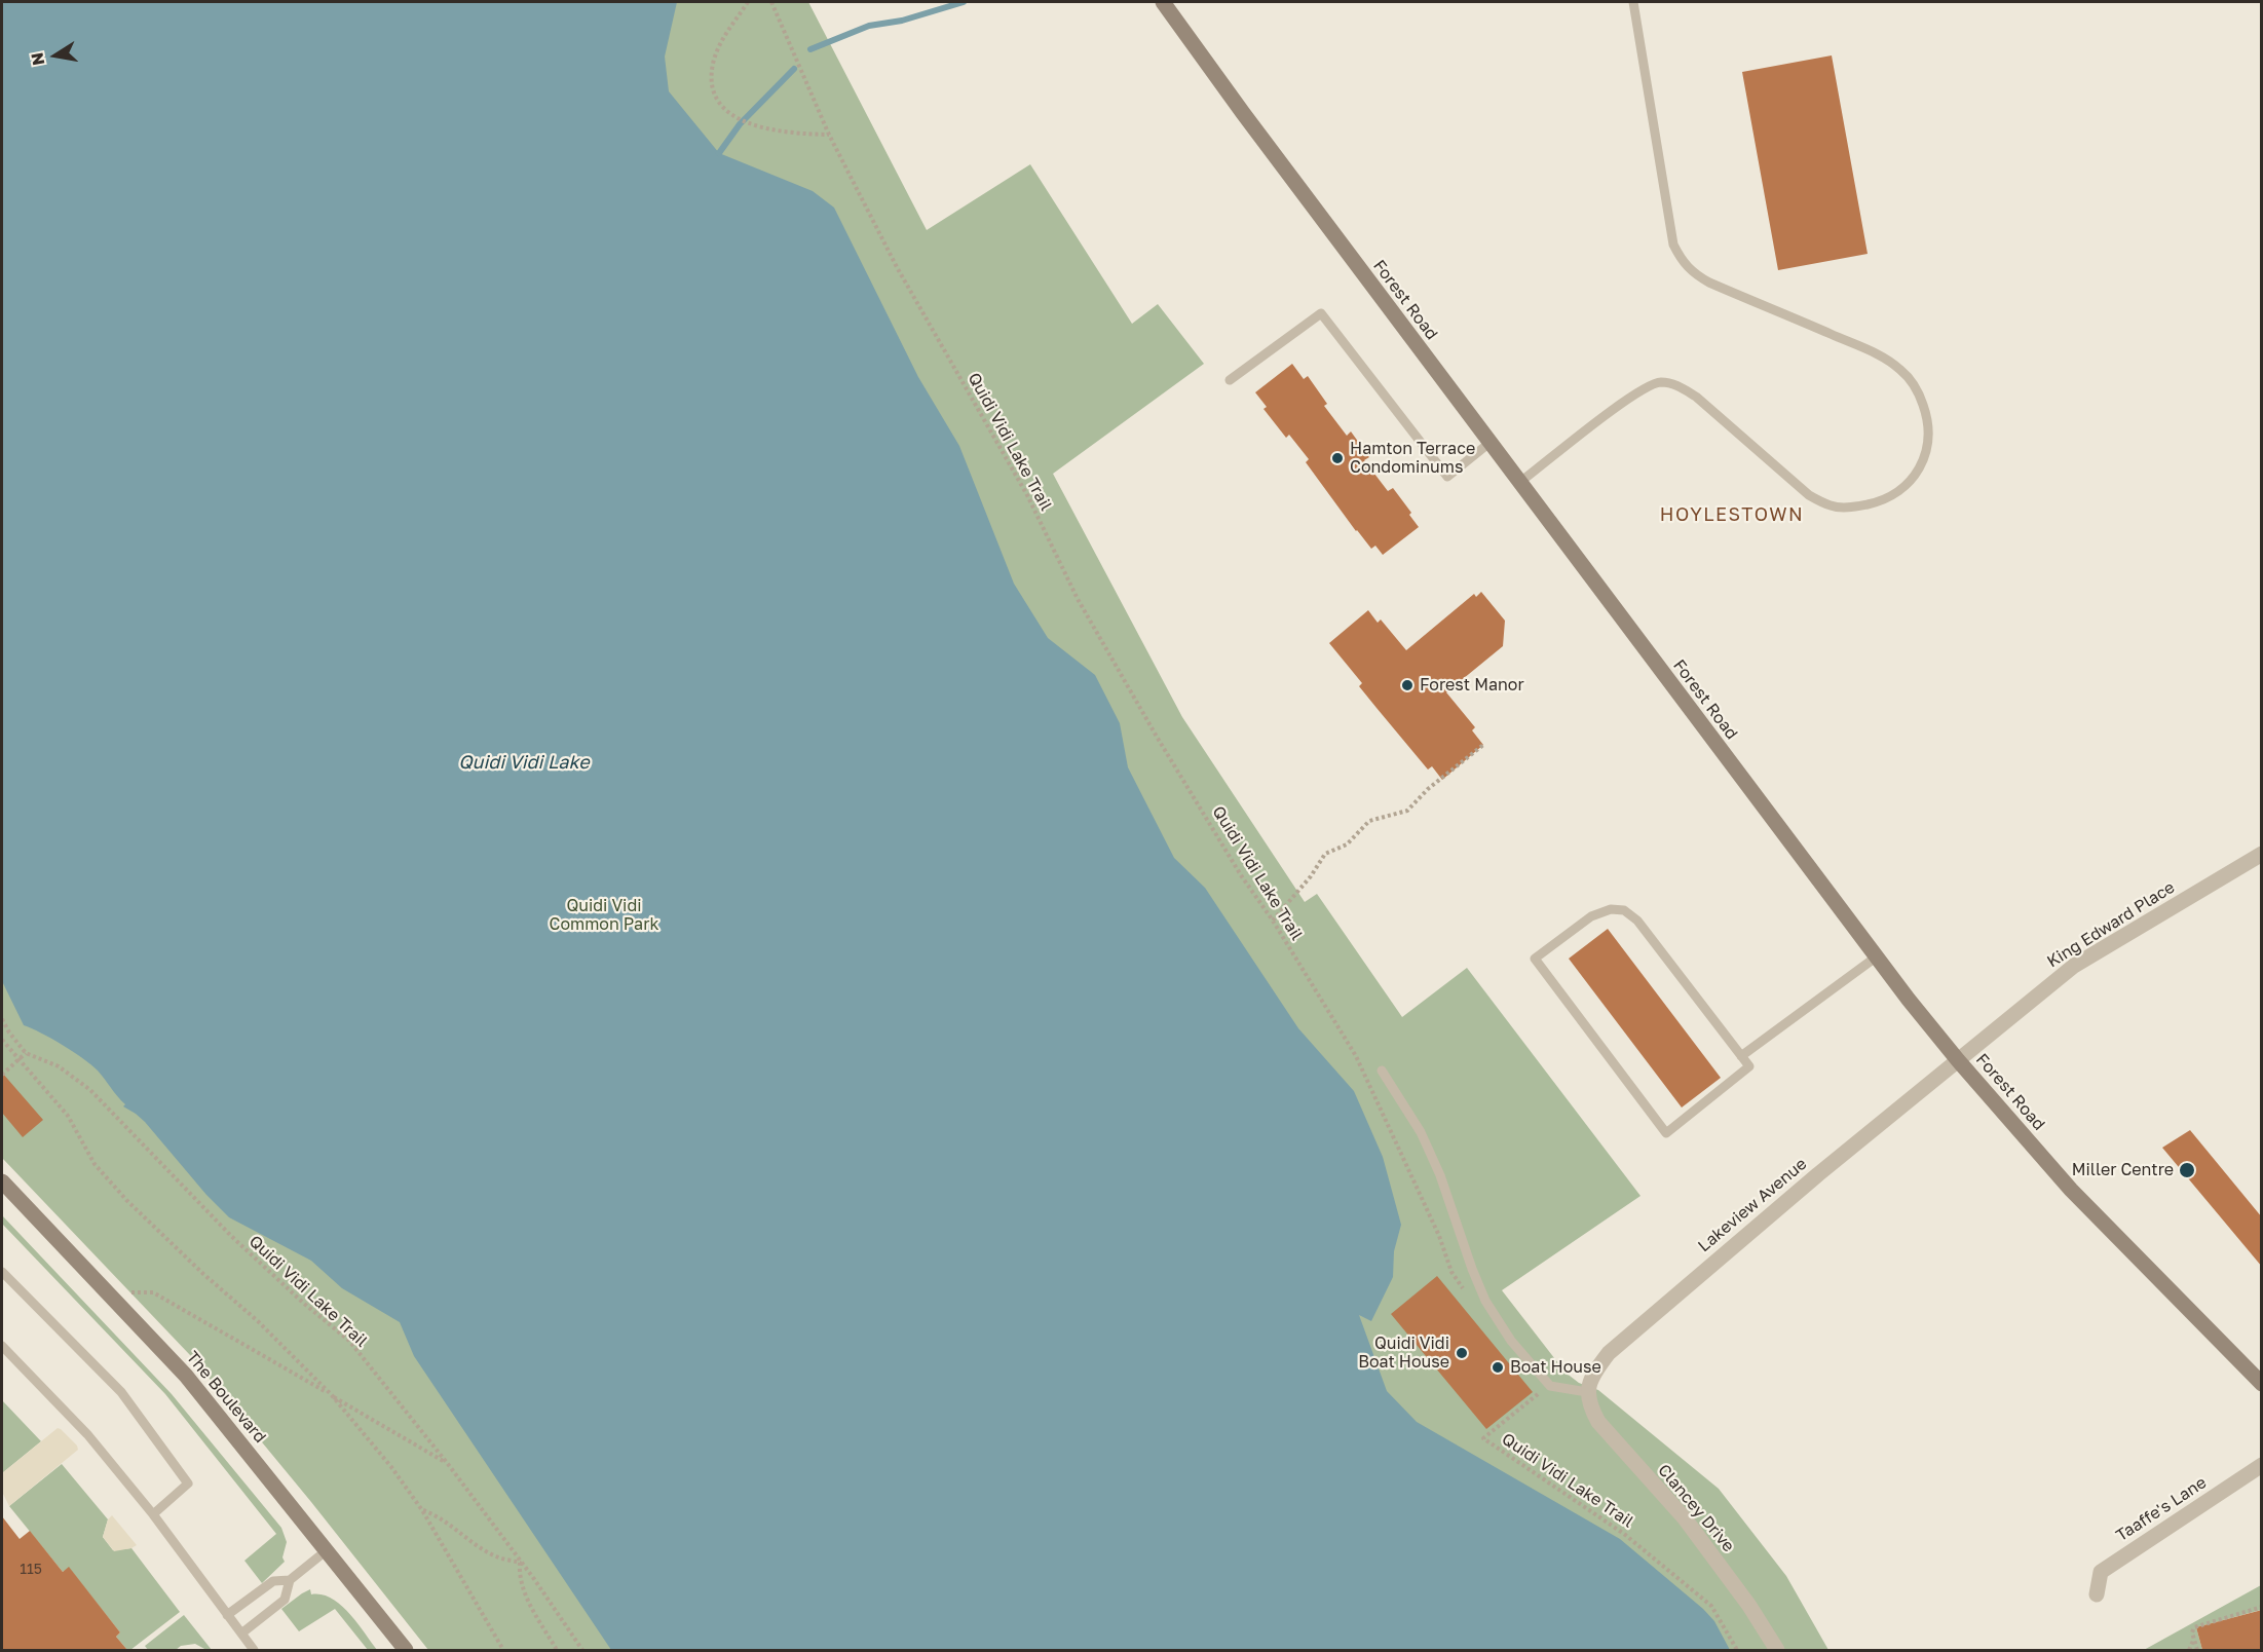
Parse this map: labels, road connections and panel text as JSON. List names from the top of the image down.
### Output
{
  "streets": {
    "street": [
      "Forest Road",
      "King Edward Place",
      "Lakeview Avenue",
      "The Boulevard",
      "Clancey Drive",
      "Taaffe's Lane"
    ],
    "path": ["Quidi Vidi Lake Trail"]
  },
  "crossings": [
    ["Forest Road", "King Edward Place"],
    ["Forest Road", "Lakeview Avenue"],
    ["King Edward Place", "Lakeview Avenue"],
    ["Lakeview Avenue", "Clancey Drive"]
  ],
  "districts": ["HOYLESTOWN"],
  "water": ["Quidi Vidi Lake"],
  "parks": ["Quidi Vidi Common Park"],
  "places": [
    "Hamton Terrace Condominums",
    "Forest Manor",
    "Miller Centre",
    "Quidi Vidi Boat House",
    "Boat House"
  ],
  "house_numbers": ["115"],
  "north": "left"
}
